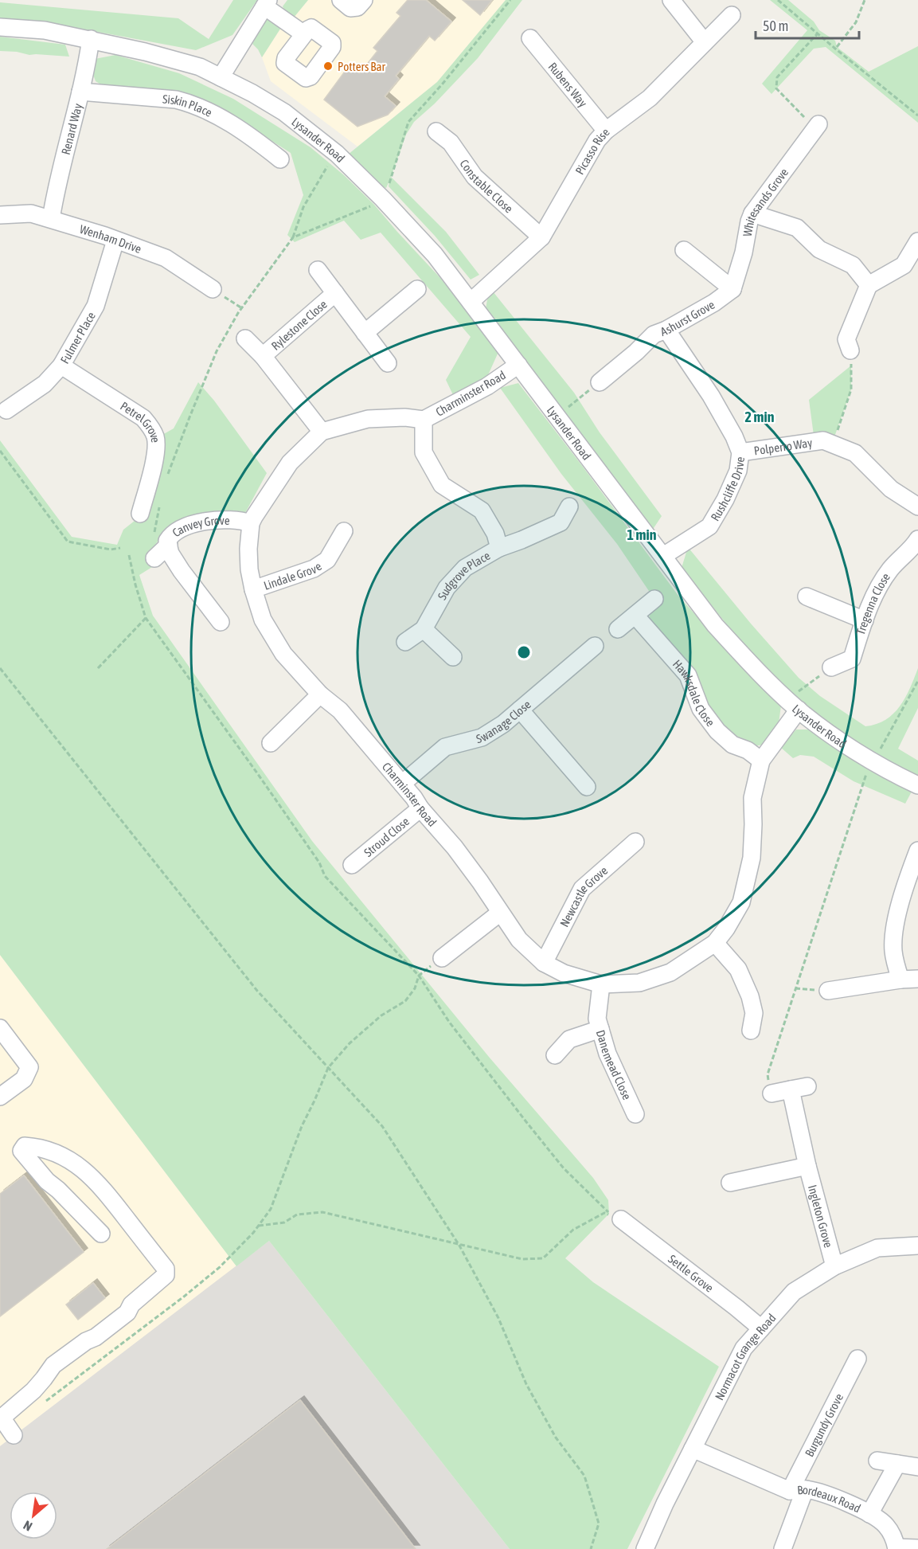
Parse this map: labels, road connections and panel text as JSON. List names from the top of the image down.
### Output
{
  "streets": {
    "street": [
      "Rubens Way",
      "Siskin Place",
      "Renard Way",
      "Lysander Road",
      "Picasso Rise",
      "Constable Close",
      "Whitesands Grove",
      "Wenham Drive",
      "Ashurst Grove",
      "Rylestone Close",
      "Fulmer Place",
      "Charminster Road",
      "Petrel Grove",
      "Polperro Way",
      "Rushcliffe Drive",
      "Canvey Grove",
      "Lindale Grove",
      "Sudgrove Place",
      "Tregenna Close",
      "Hawksdale Close",
      "Swanage Close",
      "Stroud Close",
      "Newcastle Grove",
      "Danemead Close",
      "Ingleton Grove",
      "Settle Grove",
      "Normacot Grange Road",
      "Burgundy Grove",
      "Bordeaux Road"
    ]
  },
  "crossings": [
    ["Rubens Way", "Picasso Rise"],
    ["Siskin Place", "Renard Way"],
    ["Renard Way", "Lysander Road"],
    ["Renard Way", "Wenham Drive"],
    ["Lysander Road", "Picasso Rise"],
    ["Lysander Road", "Charminster Road"],
    ["Lysander Road", "Rushcliffe Drive"],
    ["Picasso Rise", "Constable Close"],
    ["Whitesands Grove", "Ashurst Grove"],
    ["Wenham Drive", "Fulmer Place"],
    ["Ashurst Grove", "Rushcliffe Drive"],
    ["Rylestone Close", "Charminster Road"],
    ["Fulmer Place", "Petrel Grove"],
    ["Charminster Road", "Canvey Grove"],
    ["Charminster Road", "Lindale Grove"],
    ["Charminster Road", "Sudgrove Place"],
    ["Charminster Road", "Hawksdale Close"],
    ["Charminster Road", "Swanage Close"],
    ["Charminster Road", "Stroud Close"],
    ["Charminster Road", "Newcastle Grove"],
    ["Charminster Road", "Danemead Close"],
    ["Polperro Way", "Rushcliffe Drive"],
    ["Ingleton Grove", "Normacot Grange Road"],
    ["Settle Grove", "Normacot Grange Road"],
    ["Normacot Grange Road", "Bordeaux Road"],
    ["Burgundy Grove", "Bordeaux Road"]
  ],
  "places": ["Potters Bar"],
  "scale_bar": "50 m",
  "north": "bottom left",
  "rings": ["2 min", "1 min"]
}
